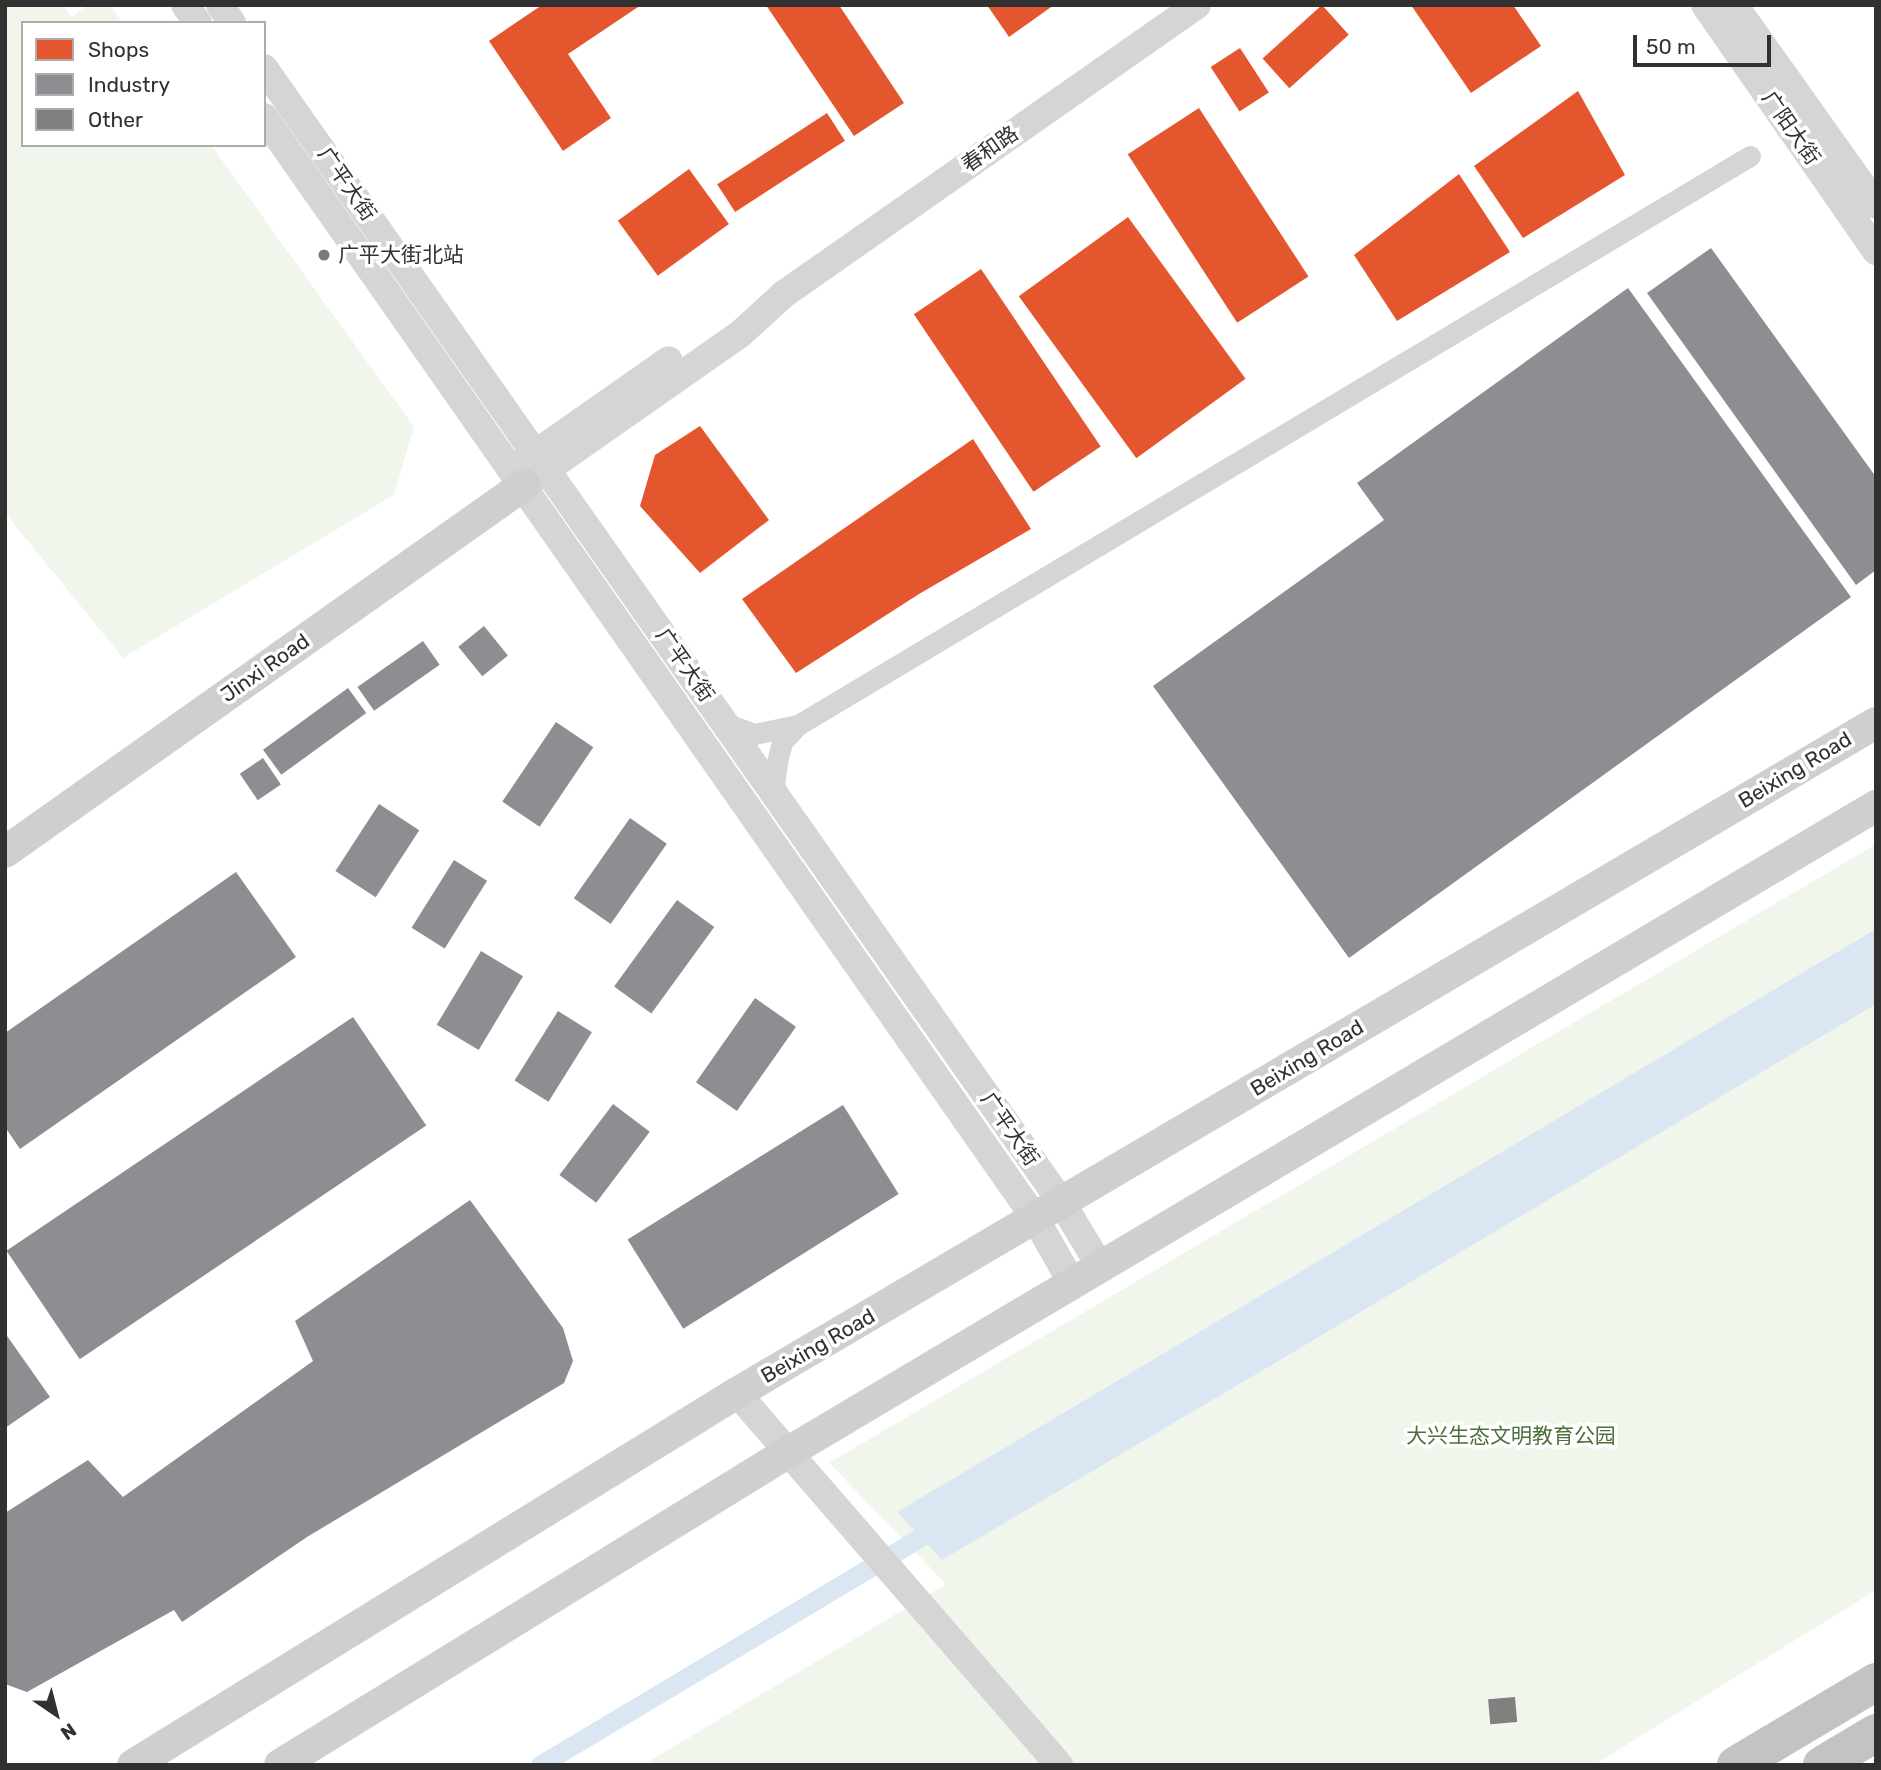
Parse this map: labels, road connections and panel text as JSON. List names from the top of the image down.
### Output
{
  "streets": {
    "main road": ["Jinxi Road", "Beixing Road"],
    "street": ["广阳大街", "春和路", "广平大街"]
  },
  "crossings": [
    ["春和路", "广平大街"],
    ["春和路", "Jinxi Road"],
    ["广平大街", "Jinxi Road"],
    ["广平大街", "Beixing Road"]
  ],
  "parks": ["大兴生态文明教育公园"],
  "places": ["广平大街北站"],
  "legend": ["Shops", "Industry", "Other"],
  "scale_bar": "50 m",
  "north": "bottom right"
}
